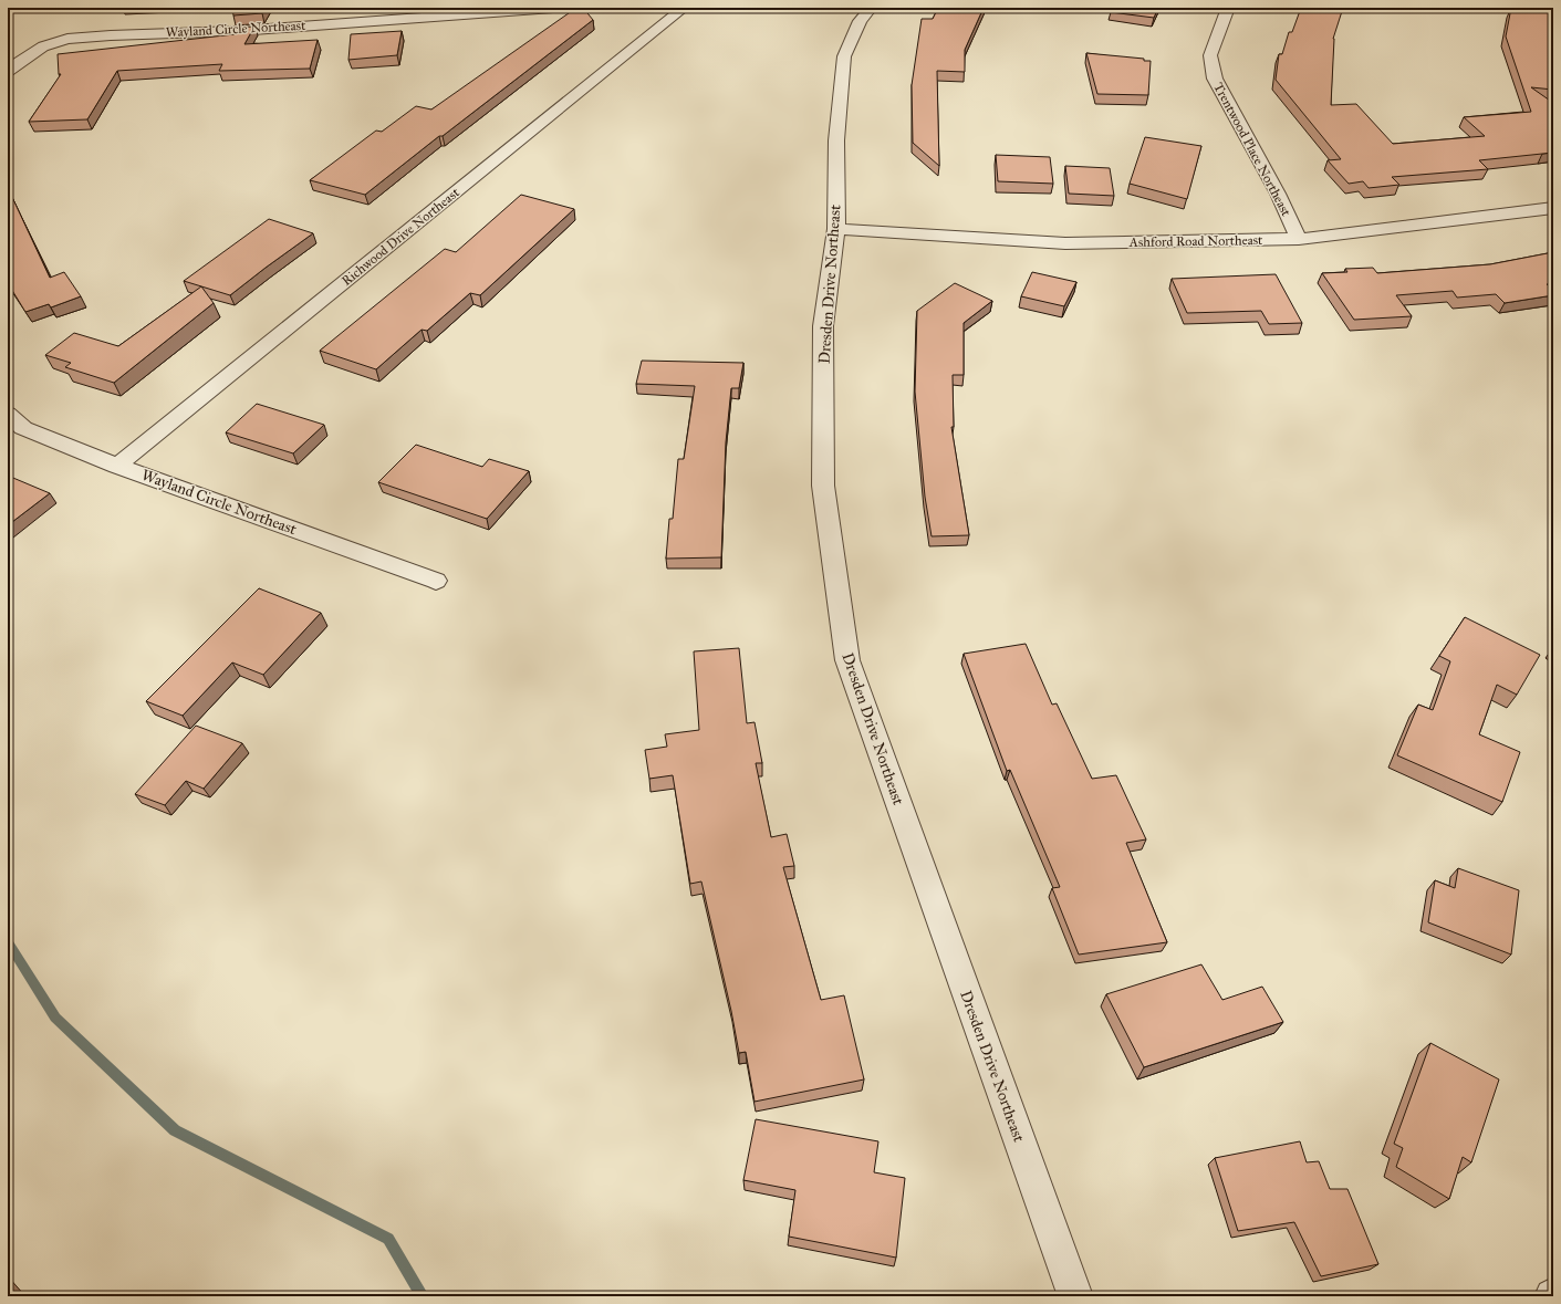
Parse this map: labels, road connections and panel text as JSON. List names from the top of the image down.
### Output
{
  "streets": {
    "street": [
      "Wayland Circle Northeast",
      "Trentwood Place Northeast",
      "Richwood Drive Northeast",
      "Ashford Road Northeast",
      "Dresden Drive Northeast"
    ]
  },
  "crossings": [
    ["Wayland Circle Northeast", "Richwood Drive Northeast"],
    ["Trentwood Place Northeast", "Ashford Road Northeast"],
    ["Ashford Road Northeast", "Dresden Drive Northeast"]
  ]
}
